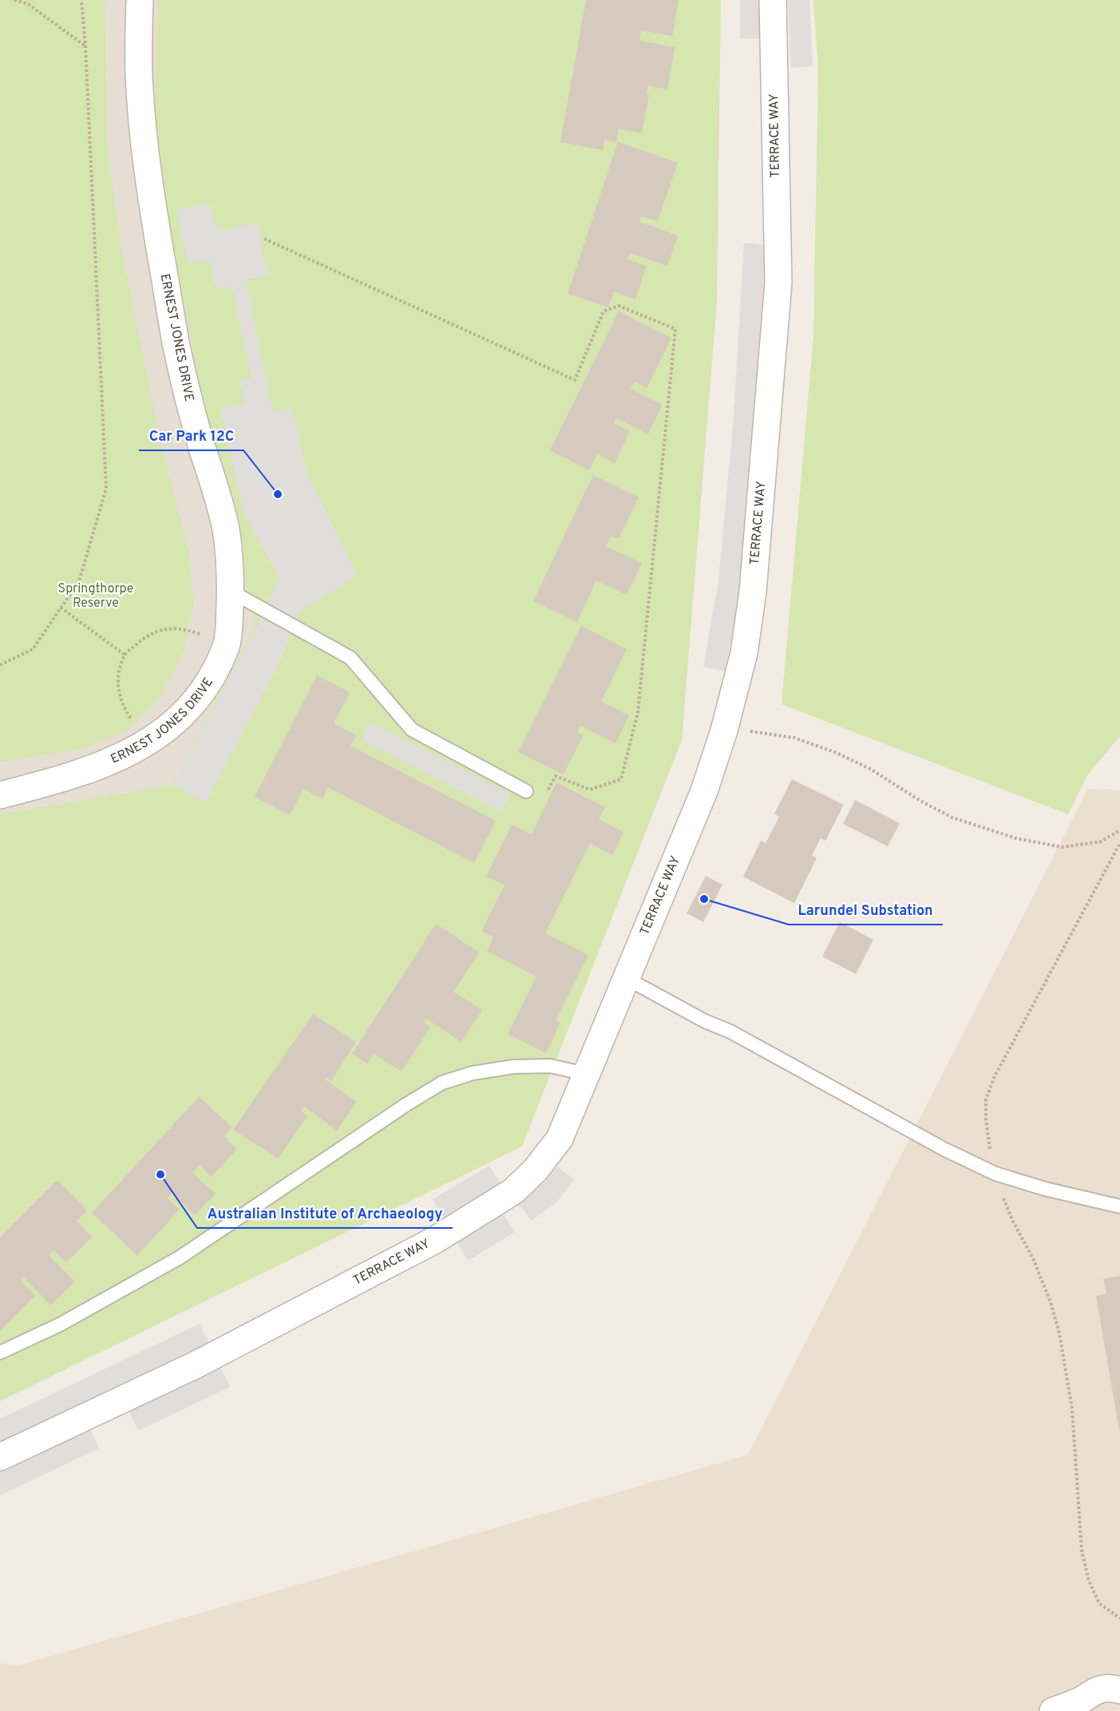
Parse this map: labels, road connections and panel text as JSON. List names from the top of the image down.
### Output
{
  "streets": {
    "street": ["TERRACE WAY", "ERNEST JONES DRIVE"]
  },
  "parks": ["Springthorpe Reserve"],
  "places": ["Car Park 12C", "Larundel Substation", "Australian Institute of Archaeology"]
}
